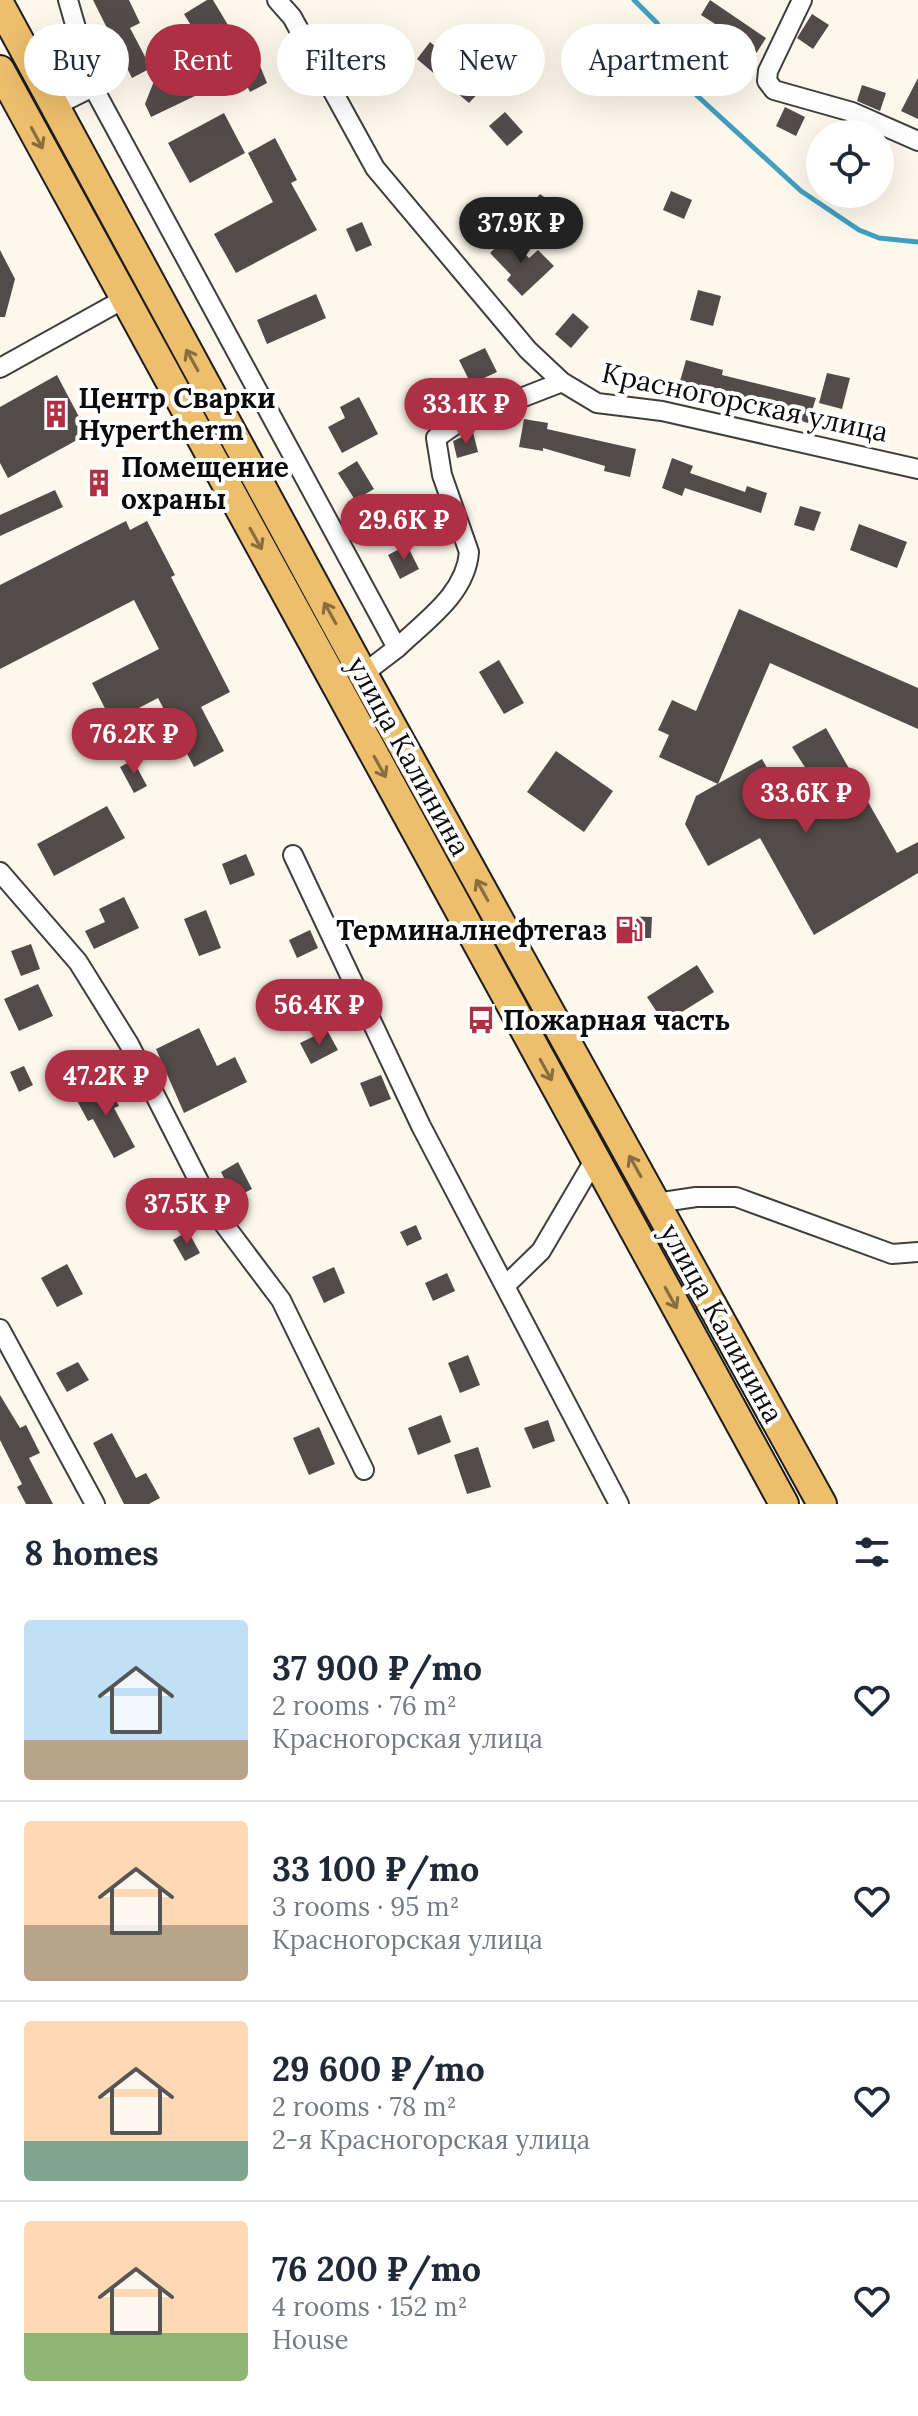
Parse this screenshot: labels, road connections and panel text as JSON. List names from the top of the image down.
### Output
{
  "streets": {
    "main road": ["улица Калинина"],
    "street": ["Красногорская улица"]
  },
  "places": {
    "building": ["Центр Сварки Hypertherm", "Помещение охраны"],
    "fuel station": ["Терминалнефтегаз"],
    "bus stop": ["Пожарная часть"]
  },
  "page": {
    "chip": [
      "Buy",
      "Rent",
      "Filters",
      "New",
      "Apartment"
    ],
    "price": [
      "37.9K ₽",
      "33.1K ₽",
      "29.6K ₽",
      "76.2K ₽",
      "33.6K ₽",
      "56.4K ₽",
      "47.2K ₽",
      "37.5K ₽"
    ],
    "heading": "8 homes",
    "list": [
      {
        "name": "37 900 ₽/mo",
        "note": "2 rooms · 76 m² · Красногорская улица"
      },
      {
        "name": "33 100 ₽/mo",
        "note": "3 rooms · 95 m² · Красногорская улица"
      },
      {
        "name": "29 600 ₽/mo",
        "note": "2 rooms · 78 m² · 2-я Красногорская улица"
      },
      {
        "name": "76 200 ₽/mo",
        "note": "4 rooms · 152 m² · House"
      }
    ]
  }
}
